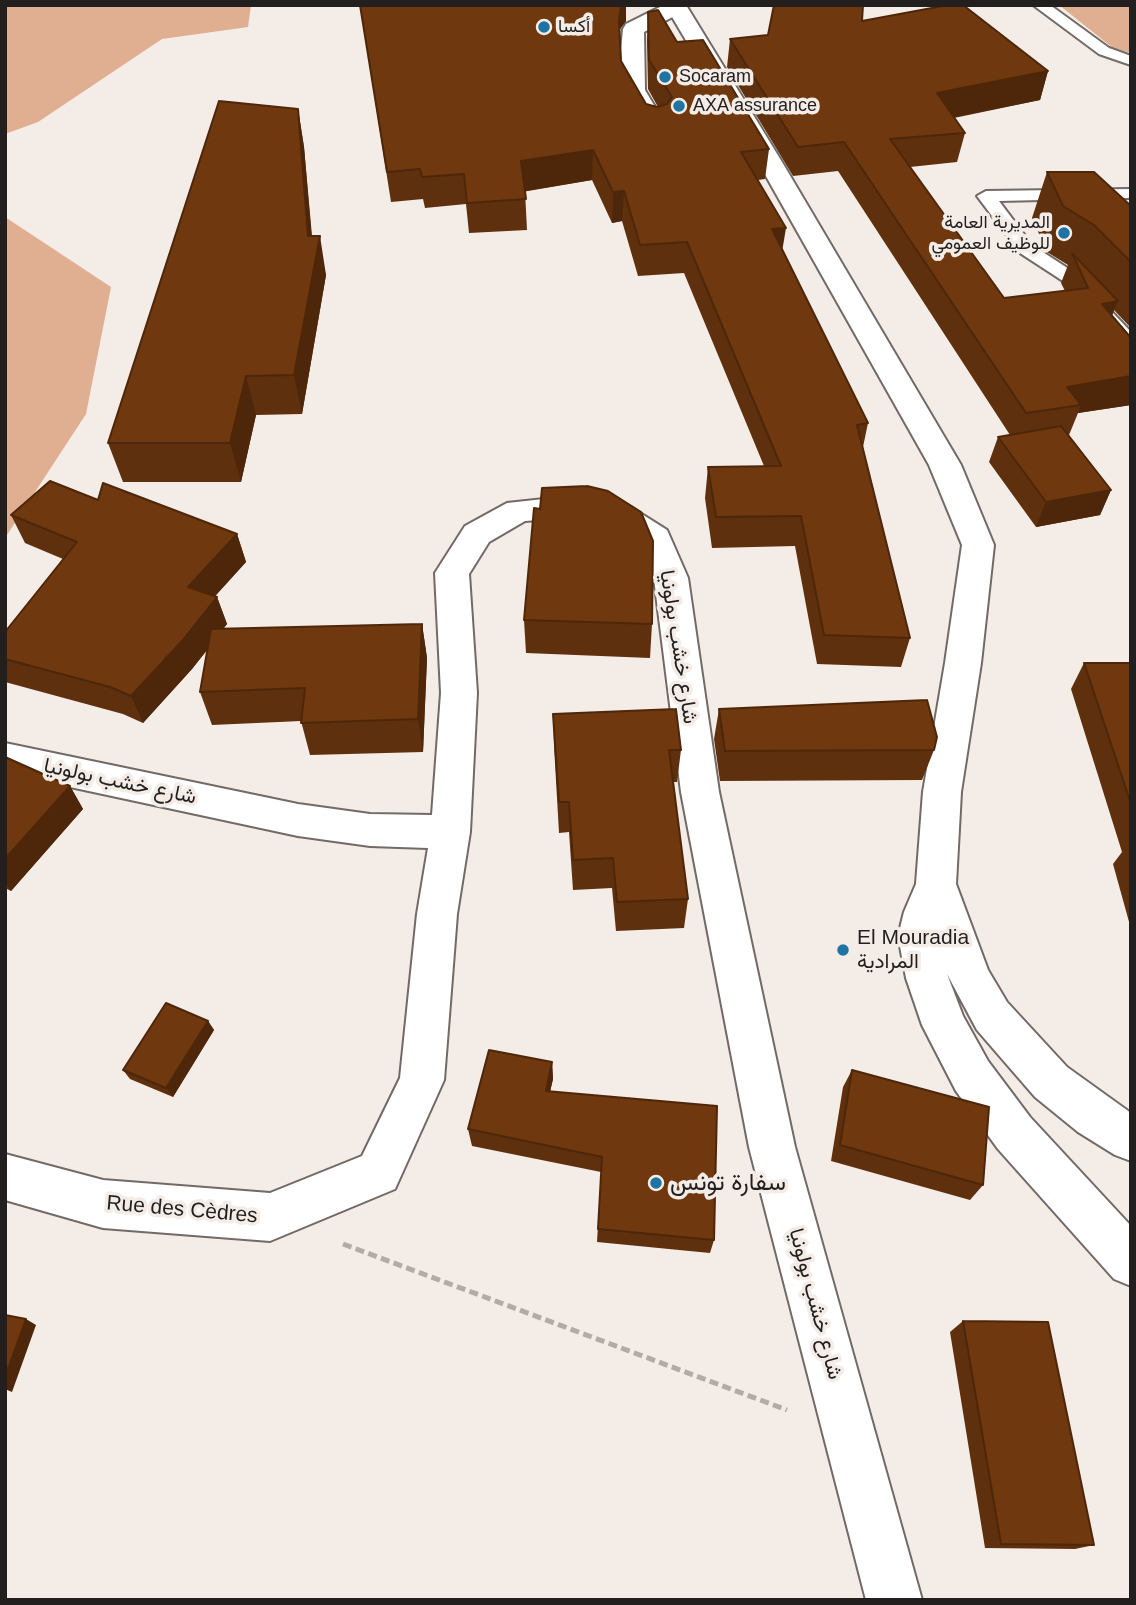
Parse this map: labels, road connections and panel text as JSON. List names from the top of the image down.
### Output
{
  "streets": {
    "street": ["شارع خشب بولونيا", "Rue des Cèdres"]
  },
  "crossings": [
    ["شارع خشب بولونيا", "Rue des Cèdres"]
  ],
  "places": [
    "أكسا",
    "Socaram",
    "AXA assurance",
    "المديرية العامة للوظيف العمومي",
    "El Mouradia المرادية",
    "سفارة تونس"
  ]
}
